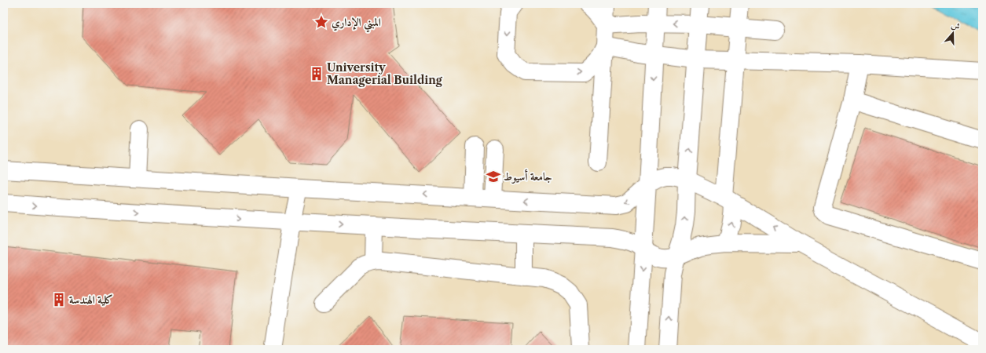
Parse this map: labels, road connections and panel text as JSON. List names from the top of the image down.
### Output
{
  "places": {
    "place": ["المبني الإداري"],
    "building": ["University Managerial Building", "كلية الهندسة"],
    "school or university": ["جامعة أسيوط"]
  },
  "north": "top"
}
